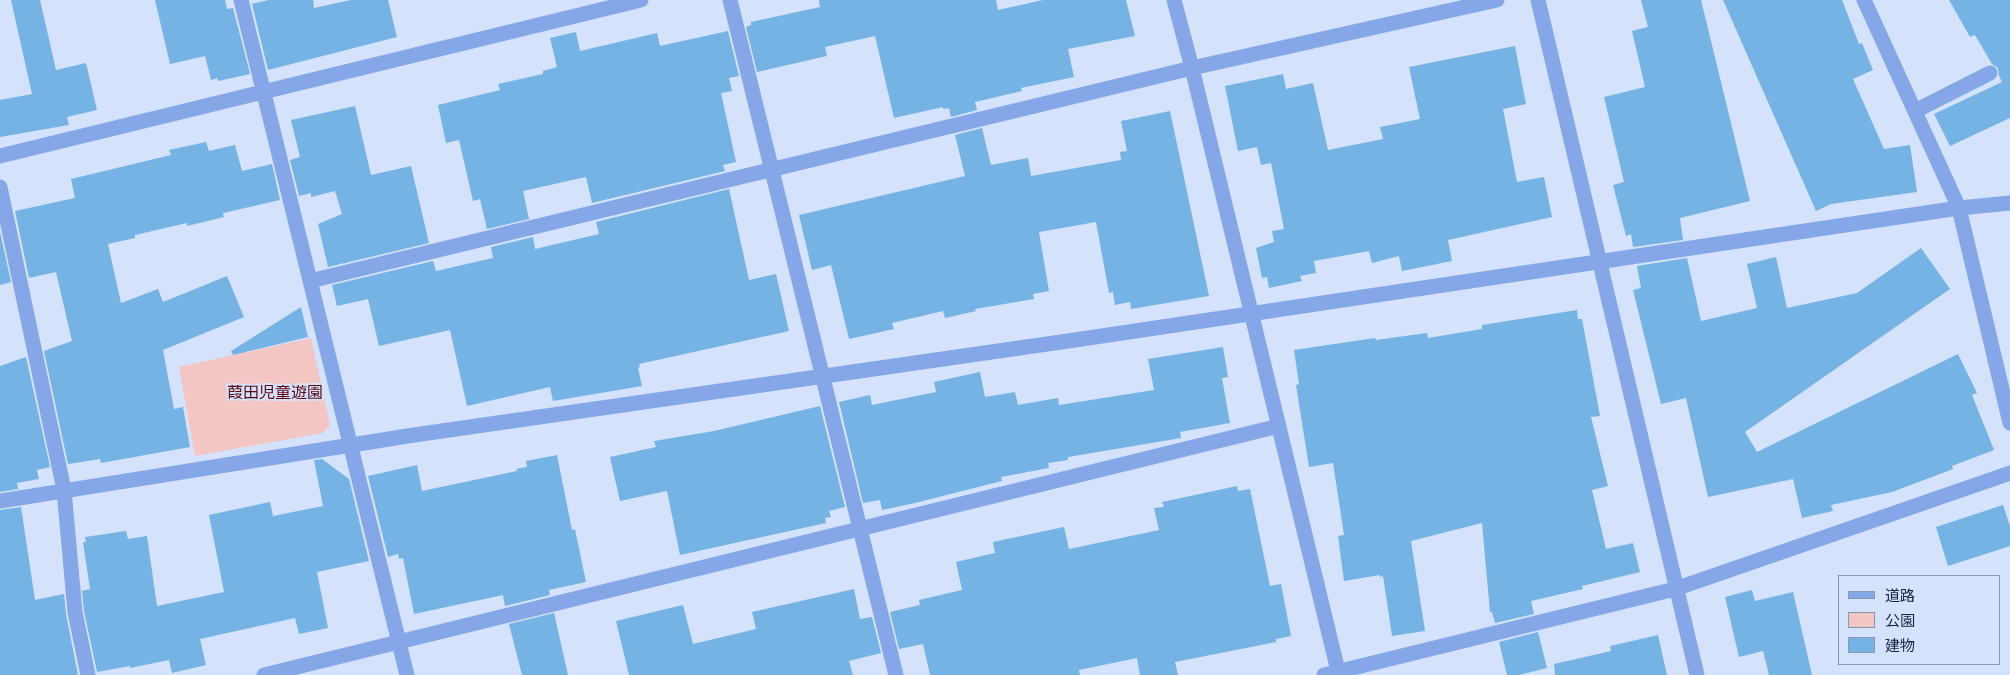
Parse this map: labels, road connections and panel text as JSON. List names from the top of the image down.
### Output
{
  "parks": ["葭田児童遊園"],
  "legend": ["道路", "公園", "建物"]
}
